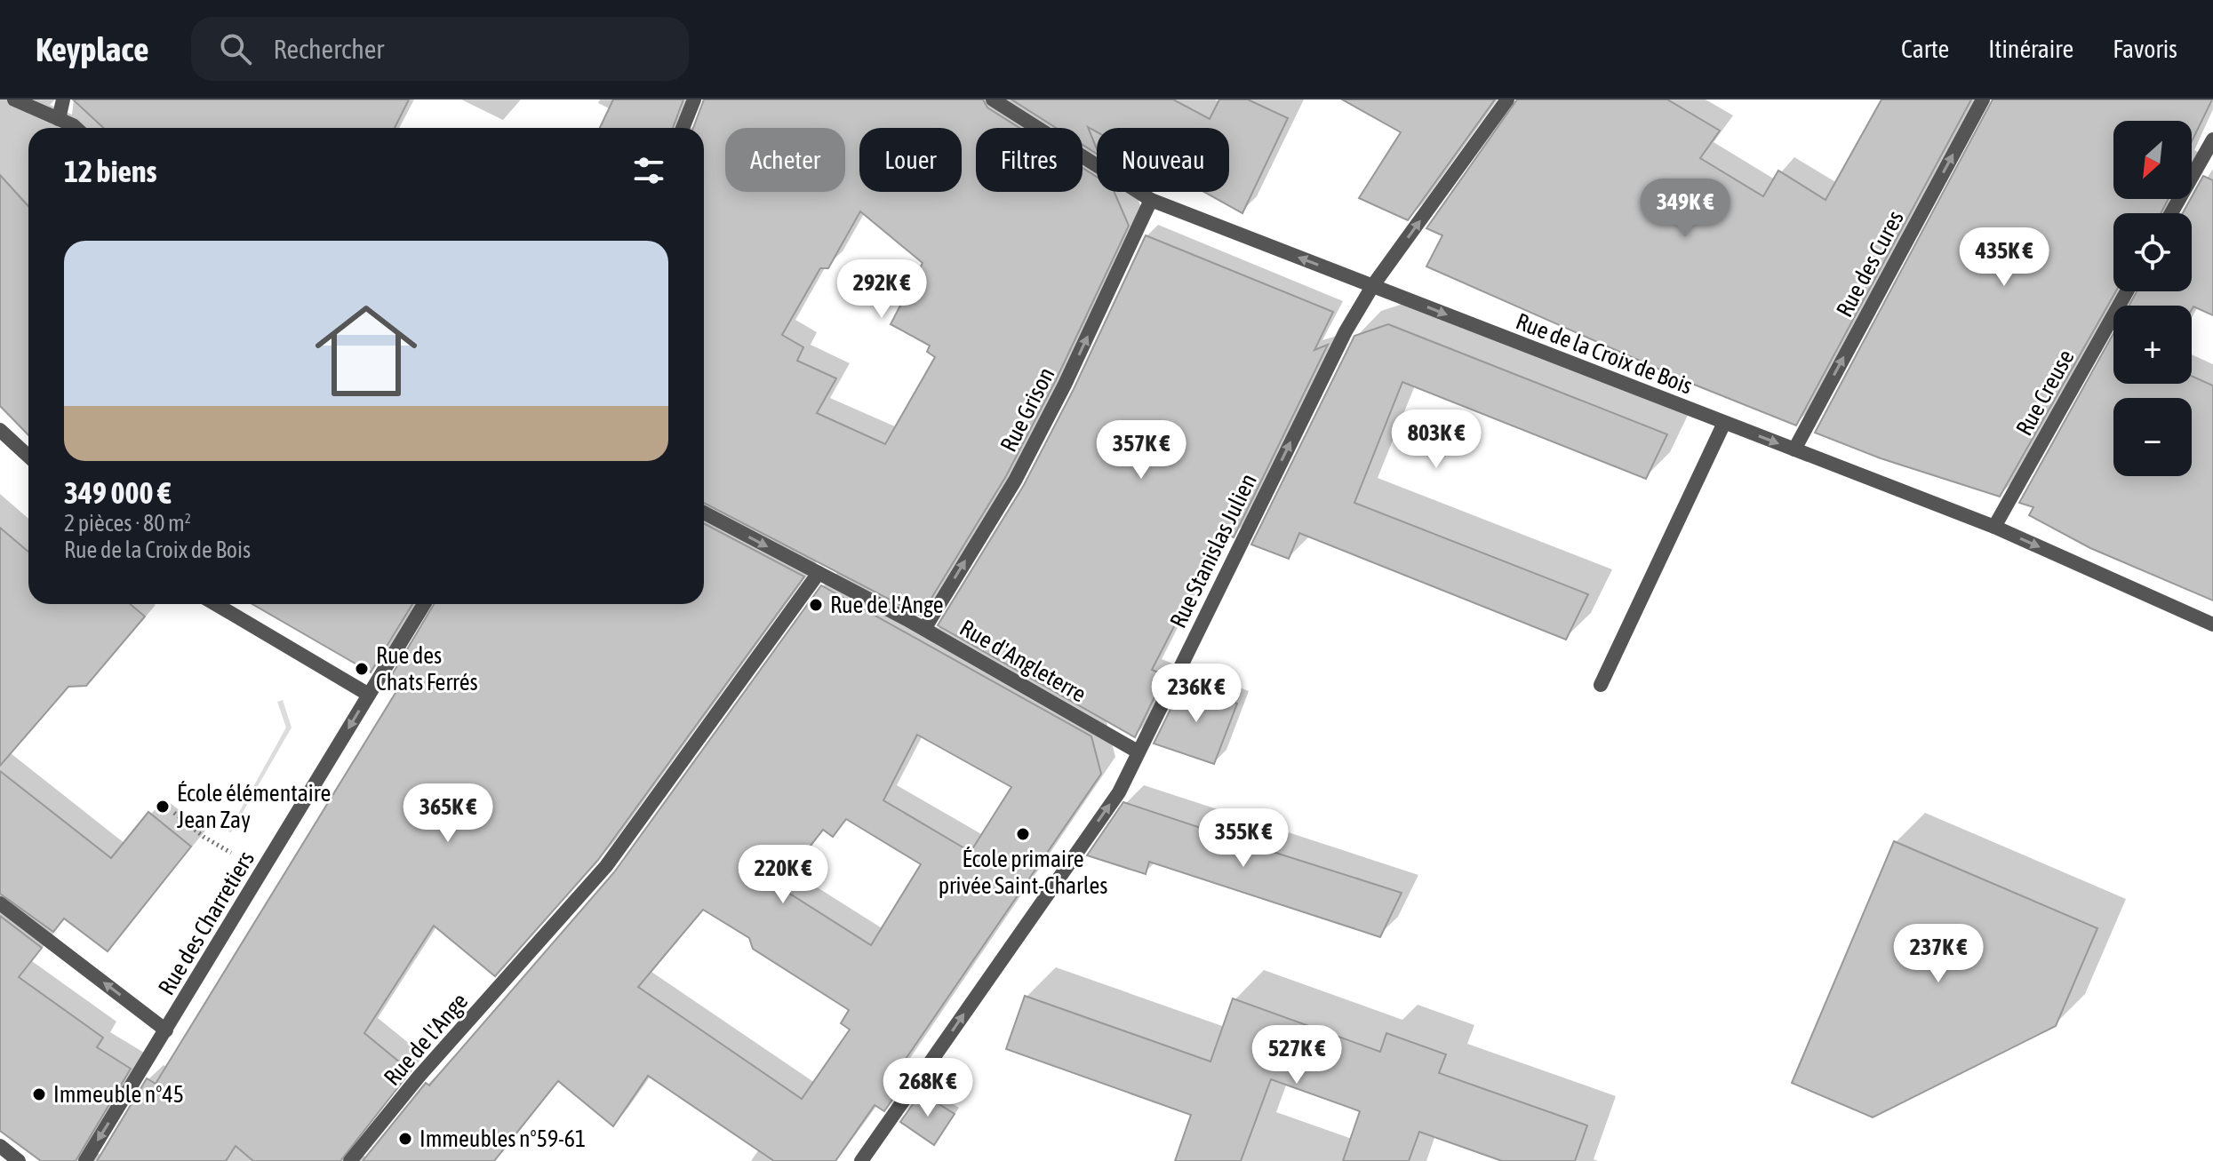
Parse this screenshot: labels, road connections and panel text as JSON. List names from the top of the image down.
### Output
{
  "streets": {
    "street": [
      "Rue des Cures",
      "Rue de la Croix de Bois",
      "Rue Creuse",
      "Rue Grison",
      "Rue Stanislas Julien",
      "Rue d'Angleterre",
      "Rue des Charretiers",
      "Rue de l'Ange"
    ]
  },
  "crossings": [
    ["Rue des Cures", "Rue de la Croix de Bois"],
    ["Rue de la Croix de Bois", "Rue Creuse"],
    ["Rue de la Croix de Bois", "Rue Grison"],
    ["Rue de la Croix de Bois", "Rue Stanislas Julien"],
    ["Rue Grison", "Rue d'Angleterre"],
    ["Rue Stanislas Julien", "Rue d'Angleterre"],
    ["Rue d'Angleterre", "Rue de l'Ange"]
  ],
  "one_way": [
    "Rue des Cures",
    "Rue Grison",
    "Rue Stanislas Julien",
    "Rue des Charretiers"
  ],
  "places": [
    "Rue de l'Ange",
    "Rue des Chats Ferrés",
    "École élémentaire Jean Zay",
    "École primaire privée Saint-Charles",
    "Immeuble n°45",
    "Immeubles n°59-61"
  ],
  "north": "bottom left",
  "page": {
    "header": "Keyplace",
    "search": "Rechercher",
    "nav": ["Carte", "Itinéraire", "Favoris"],
    "map_buttons": ["+", "−"],
    "chip": [
      "Acheter",
      "Louer",
      "Filtres",
      "Nouveau"
    ],
    "heading": "12 biens",
    "price": [
      "349K €",
      "435K €",
      "292K €",
      "803K €",
      "357K €",
      "236K €",
      "365K €",
      "355K €",
      "220K €",
      "237K €",
      "527K €",
      "268K €"
    ],
    "list": [
      {
        "name": "349 000 €",
        "note": "2 pièces · 80 m² · Rue de la Croix de Bois"
      }
    ]
  }
}
